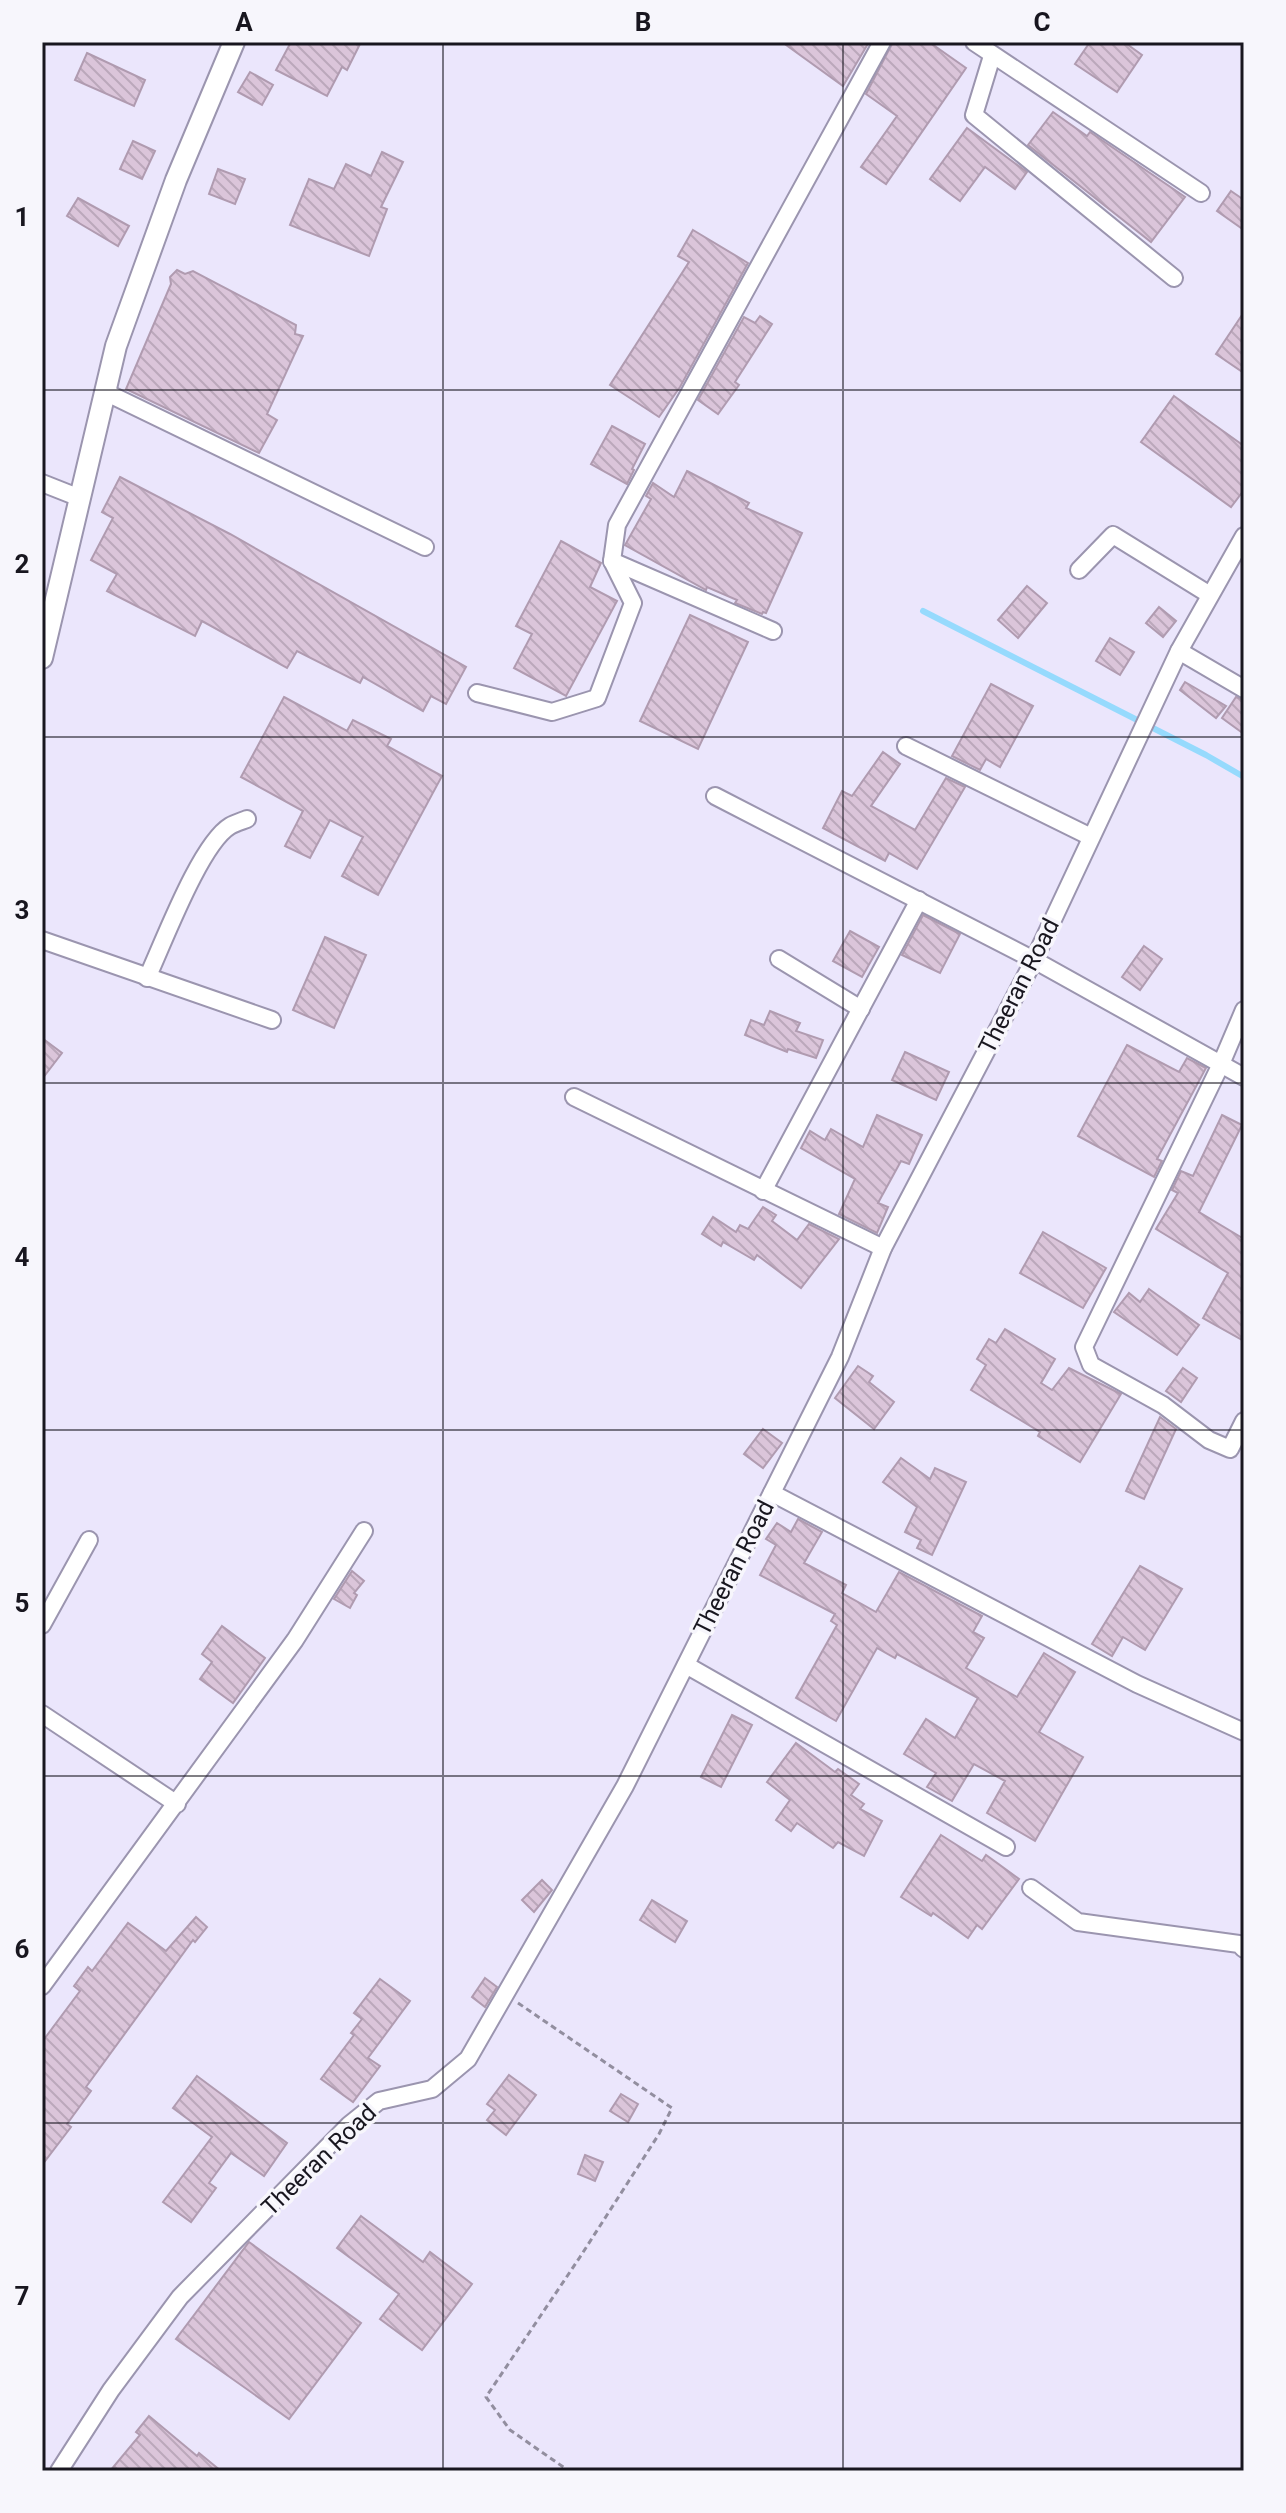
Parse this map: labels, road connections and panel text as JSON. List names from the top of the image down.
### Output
{
  "streets": {
    "street": ["Theeran Road"]
  },
  "grid": {
    "columns": ["A", "B", "C"],
    "rows": [
      "1",
      "2",
      "3",
      "4",
      "5",
      "6",
      "7"
    ]
  }
}
